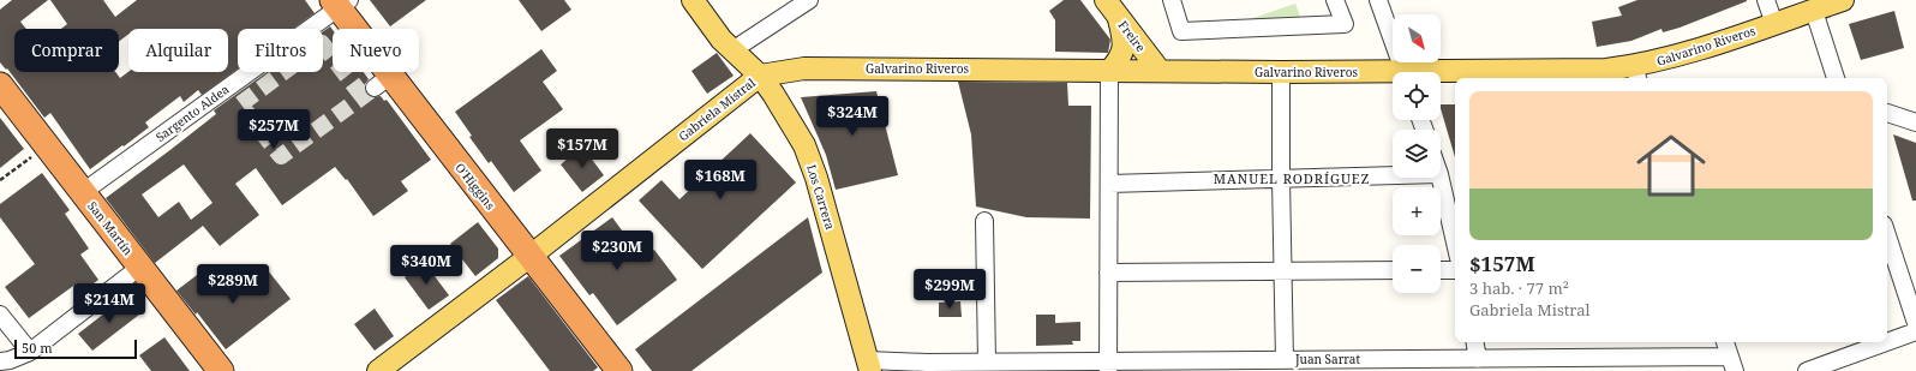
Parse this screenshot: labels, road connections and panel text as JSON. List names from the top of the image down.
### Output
{
  "streets": {
    "highway": ["O'Higgins", "San Martín"],
    "main road": [
      "Freire",
      "Galvarino Riveros",
      "Gabriela Mistral",
      "Los Carrera"
    ],
    "street": ["Sargento Aldea", "Juan Sarrat"]
  },
  "crossings": [
    ["Freire", "Galvarino Riveros"],
    ["Galvarino Riveros", "Gabriela Mistral"],
    ["Galvarino Riveros", "Los Carrera"],
    ["Gabriela Mistral", "O'Higgins"],
    ["Gabriela Mistral", "Los Carrera"],
    ["Sargento Aldea", "O'Higgins"],
    ["Sargento Aldea", "San Martín"],
    ["Los Carrera", "Juan Sarrat"]
  ],
  "districts": ["MANUEL RODRÍGUEZ"],
  "scale_bar": "50 m",
  "north": "bottom right",
  "page": {
    "map_buttons": ["+", "−"],
    "chip": [
      "Comprar",
      "Alquilar",
      "Filtros",
      "Nuevo"
    ],
    "list": [
      {
        "name": "$157M",
        "note": "3 hab. · 77 m² · Gabriela Mistral"
      }
    ],
    "price": [
      "$324M",
      "$257M",
      "$157M",
      "$168M",
      "$230M",
      "$340M",
      "$289M",
      "$299M",
      "$214M"
    ],
    "scale": "50 m"
  }
}
